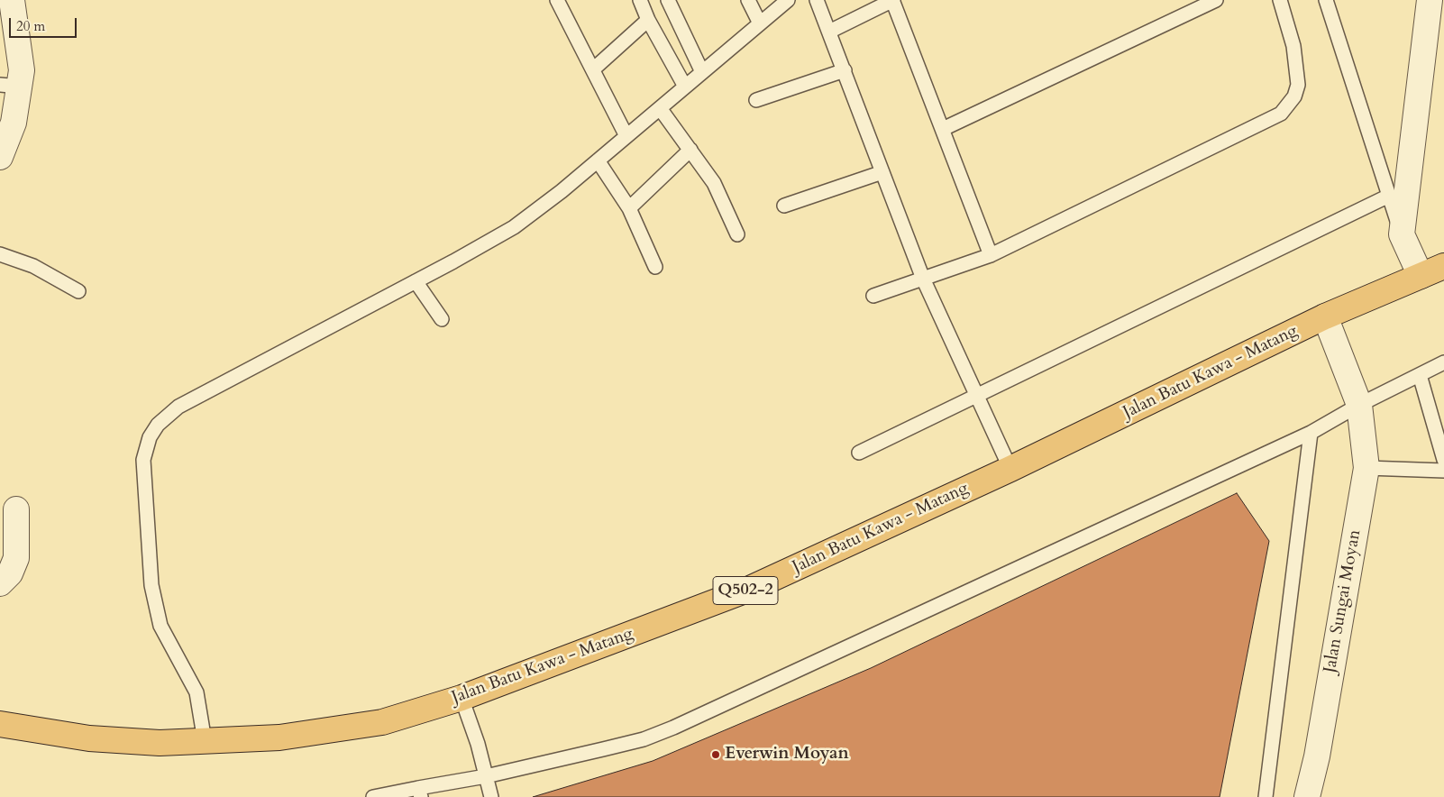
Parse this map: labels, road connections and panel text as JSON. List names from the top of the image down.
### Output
{
  "streets": {
    "main road": ["Jalan Batu Kawa - Matang", "Q502-2"],
    "street": ["Jalan Sungai Moyan"]
  },
  "crossings": [
    ["Jalan Batu Kawa - Matang", "Jalan Sungai Moyan"]
  ],
  "places": ["Everwin Moyan"],
  "scale_bar": "20 m"
}
